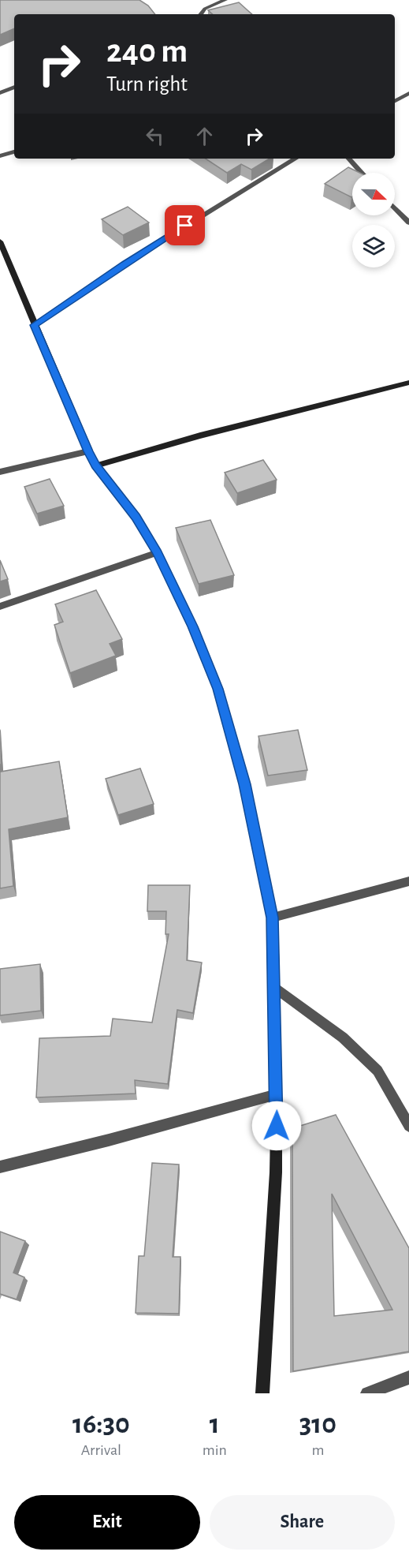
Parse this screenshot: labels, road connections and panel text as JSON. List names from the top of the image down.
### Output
{
  "north": "right",
  "page": {
    "turn": ["240 m", "Turn right"],
    "eta": [
      "16:30",
      "Arrival",
      "1",
      "min",
      "310",
      "m"
    ],
    "buttons": ["Exit", "Share"]
  }
}
